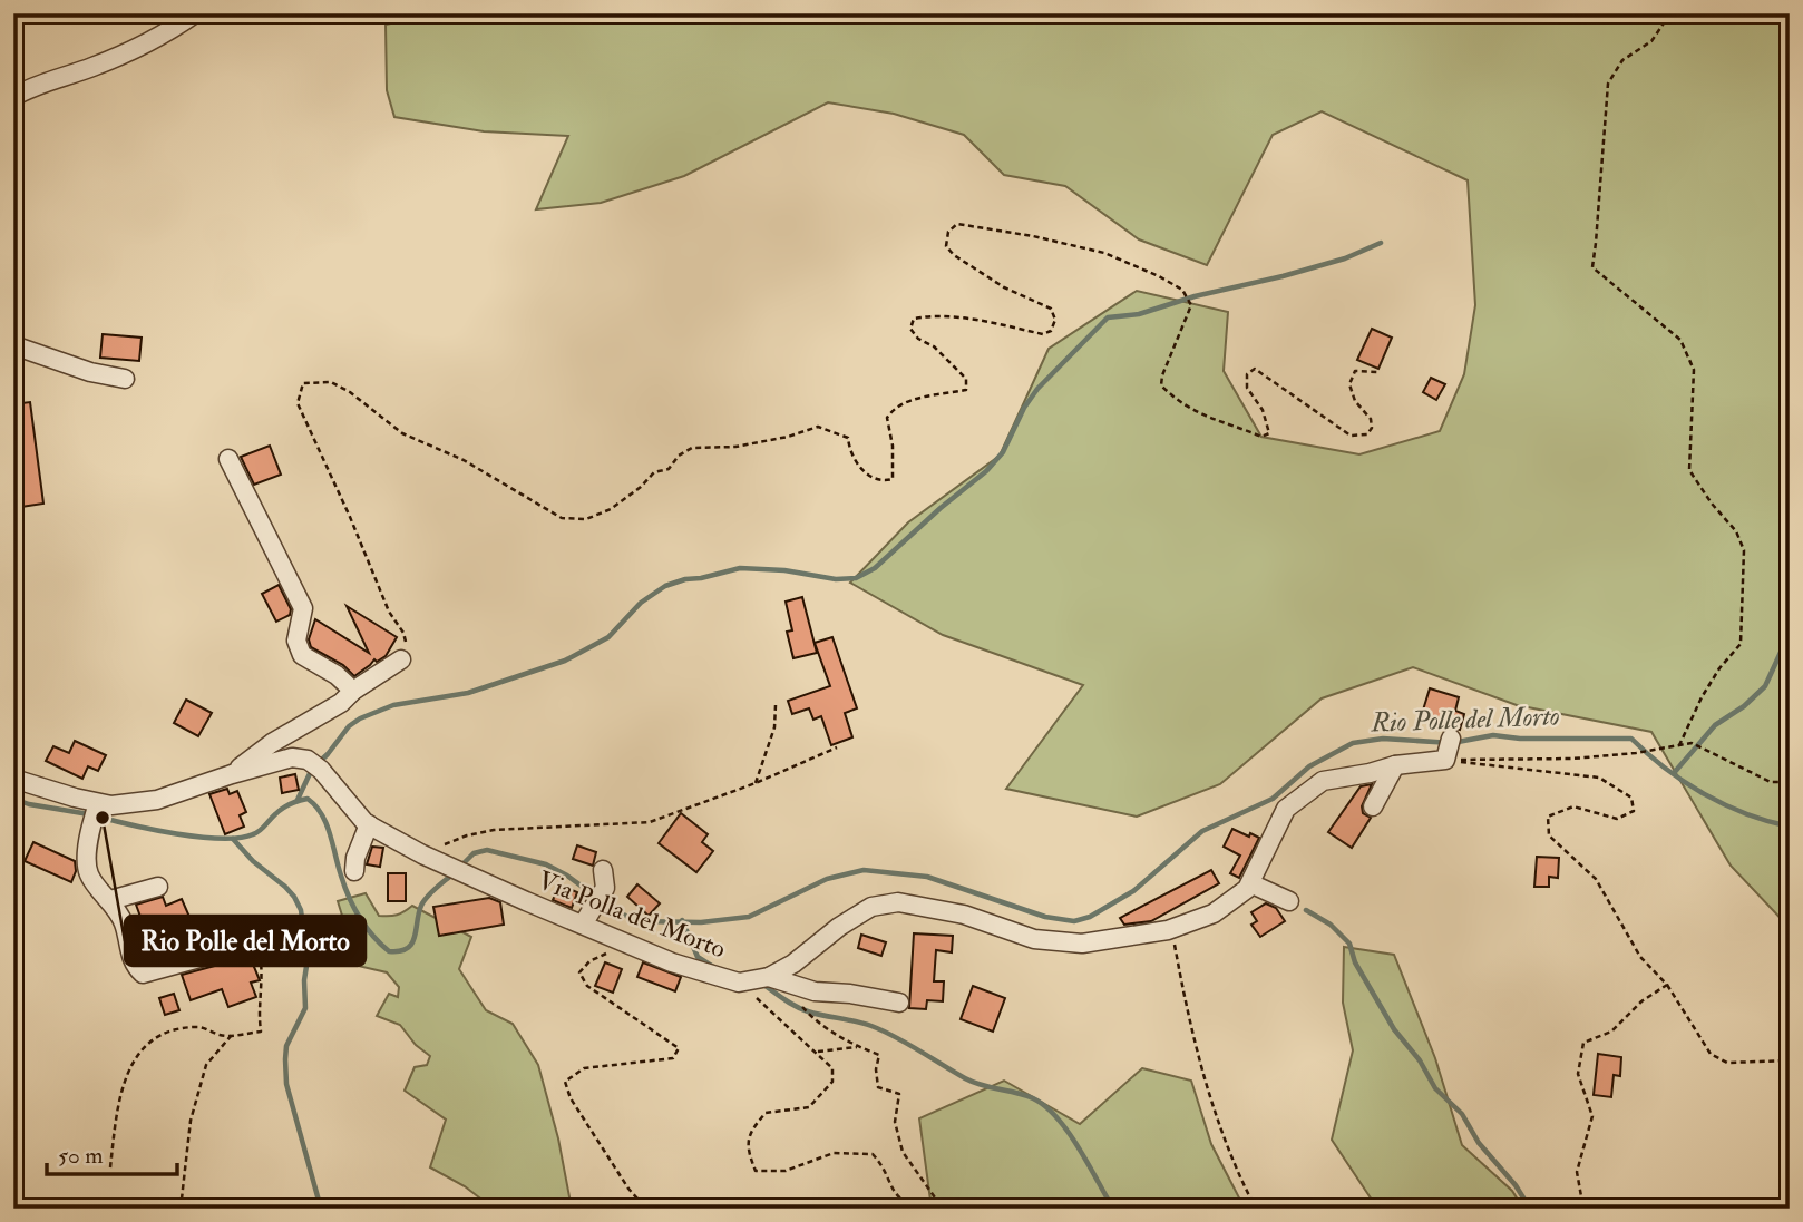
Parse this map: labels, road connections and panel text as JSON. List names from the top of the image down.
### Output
{
  "streets": {
    "street": ["Via Polla del Morto"]
  },
  "water": ["Rio Polle del Morto"],
  "places": ["Rio Polle del Morto"],
  "scale_bar": "50 m"
}
